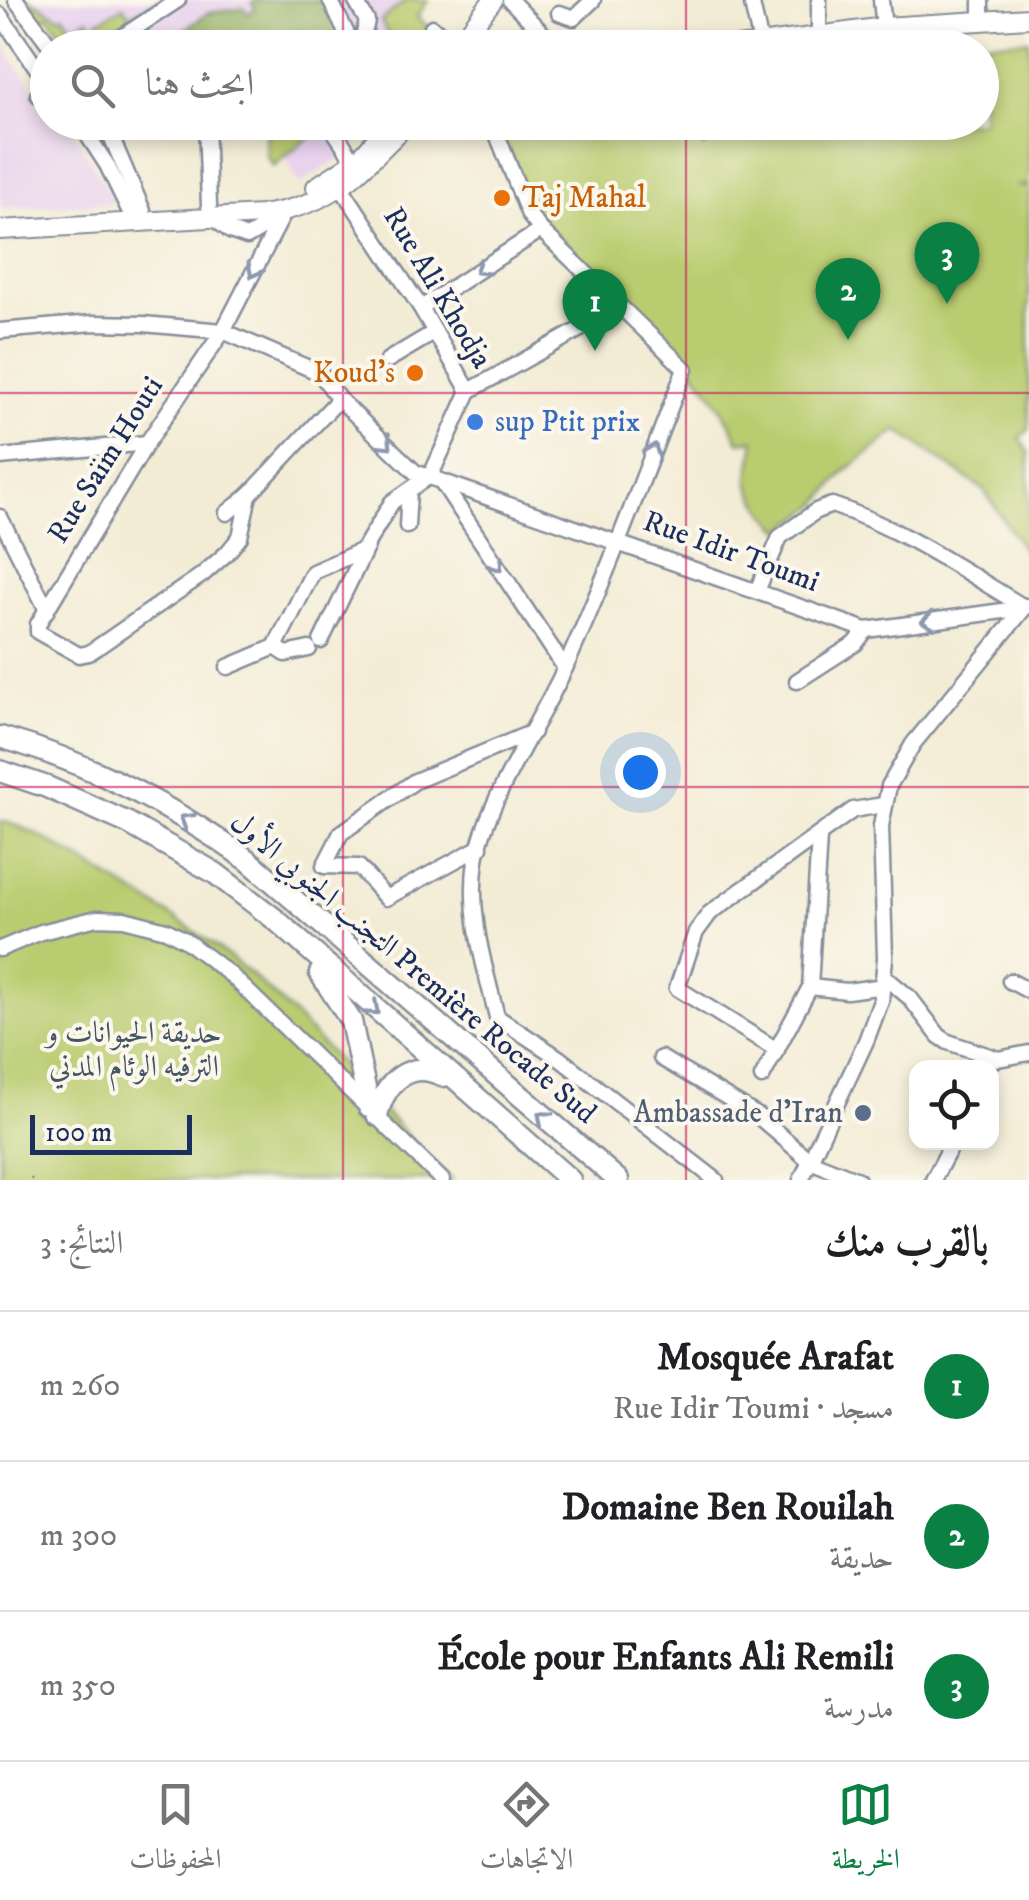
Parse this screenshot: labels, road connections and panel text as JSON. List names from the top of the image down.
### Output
{
  "streets": {
    "highway": ["التجنب الجنوبي الأول Première Rocade Sud"],
    "street": ["Rue Ali Khodja", "Rue Saïm Houti", "Rue Idir Toumi"]
  },
  "parks": ["حديقة الحيوانات و الترفيه الوئام المدني"],
  "places": [
    "Taj Mahal",
    "Koud's",
    "sup Ptit prix",
    "Ambassade d'Iran"
  ],
  "scale_bar": "100 m",
  "page": {
    "search": "ابحث هنا",
    "pins": ["3", "2", "1"],
    "scale": "100 m",
    "heading": ["بالقرب منك", "النتائج: 3"],
    "list": [
      {
        "mark": "1",
        "name": "Mosquée Arafat",
        "note": "مسجد · Rue Idir Toumi",
        "value": "260 m"
      },
      {
        "mark": "2",
        "name": "Domaine Ben Rouilah",
        "note": "حديقة",
        "value": "300 m"
      },
      {
        "mark": "3",
        "name": "École pour Enfants Ali Remili",
        "note": "مدرسة",
        "value": "350 m"
      }
    ],
    "nav": ["الخريطة", "الاتجاهات", "المحفوظات"]
  }
}
